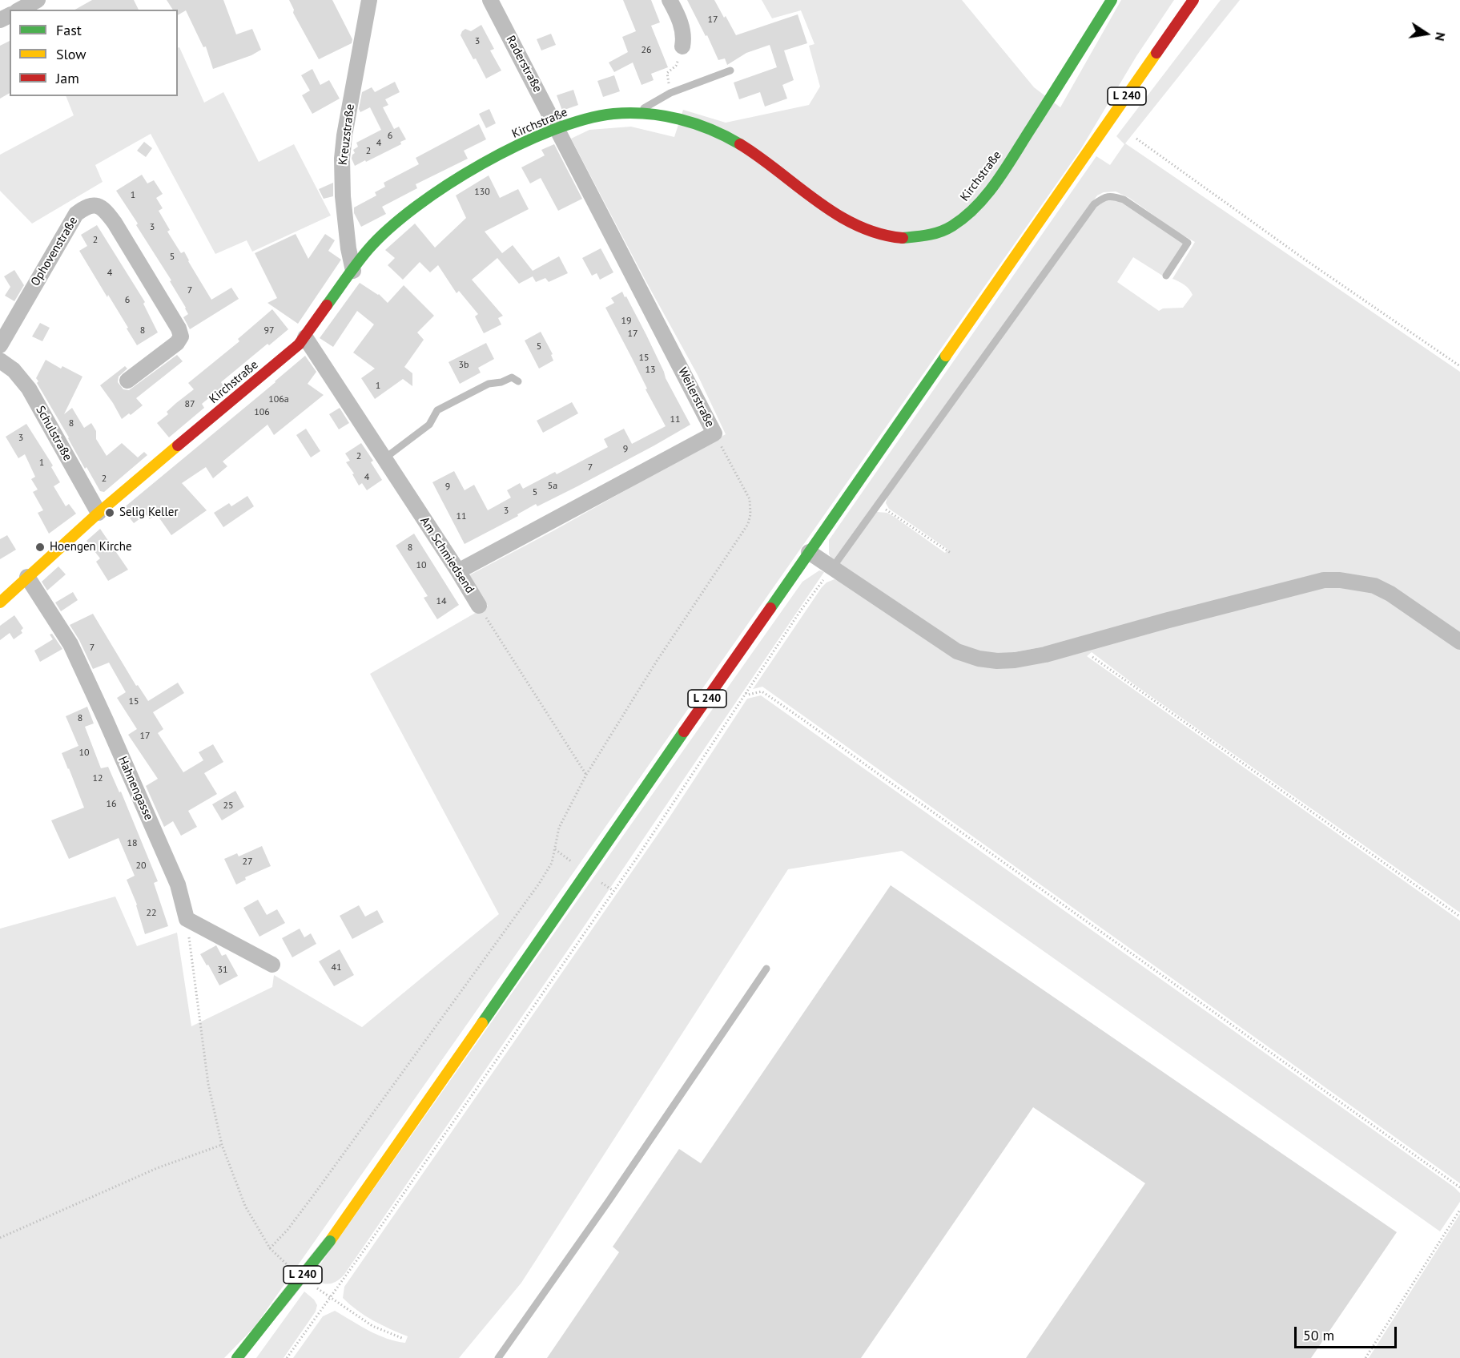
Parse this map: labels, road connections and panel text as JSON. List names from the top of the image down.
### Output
{
  "streets": {
    "main road": ["L 240", "Kirchstraße"],
    "street": [
      "Raderstraße",
      "Kreuzstraße",
      "Ophovenstraße",
      "Weilerstraße",
      "Schulstraße",
      "Am Schmiedsend",
      "Hahnengasse"
    ]
  },
  "crossings": [
    ["Raderstraße", "Kirchstraße"],
    ["Raderstraße", "Weilerstraße"],
    ["Kirchstraße", "Kreuzstraße"],
    ["Kirchstraße", "Weilerstraße"],
    ["Kirchstraße", "Schulstraße"],
    ["Kirchstraße", "Am Schmiedsend"],
    ["Kirchstraße", "Hahnengasse"],
    ["Weilerstraße", "Am Schmiedsend"]
  ],
  "places": ["Selig Keller", "Hoengen Kirche"],
  "house_numbers": [
    "17",
    "3",
    "26",
    "6",
    "4",
    "2",
    "130",
    "1",
    "3",
    "2",
    "5",
    "4",
    "7",
    "6",
    "19",
    "8",
    "97",
    "17",
    "5",
    "15",
    "3b",
    "13",
    "1",
    "106a",
    "87",
    "106",
    "11",
    "8",
    "3",
    "9",
    "2",
    "1",
    "7",
    "4",
    "2",
    "5a",
    "9",
    "5",
    "3",
    "11",
    "8",
    "10",
    "14",
    "7",
    "15",
    "8",
    "17",
    "10",
    "12",
    "16",
    "25",
    "18",
    "27",
    "20",
    "22",
    "41",
    "31"
  ],
  "legend": ["Fast", "Slow", "Jam"],
  "scale_bar": "50 m",
  "north": "right"
}
